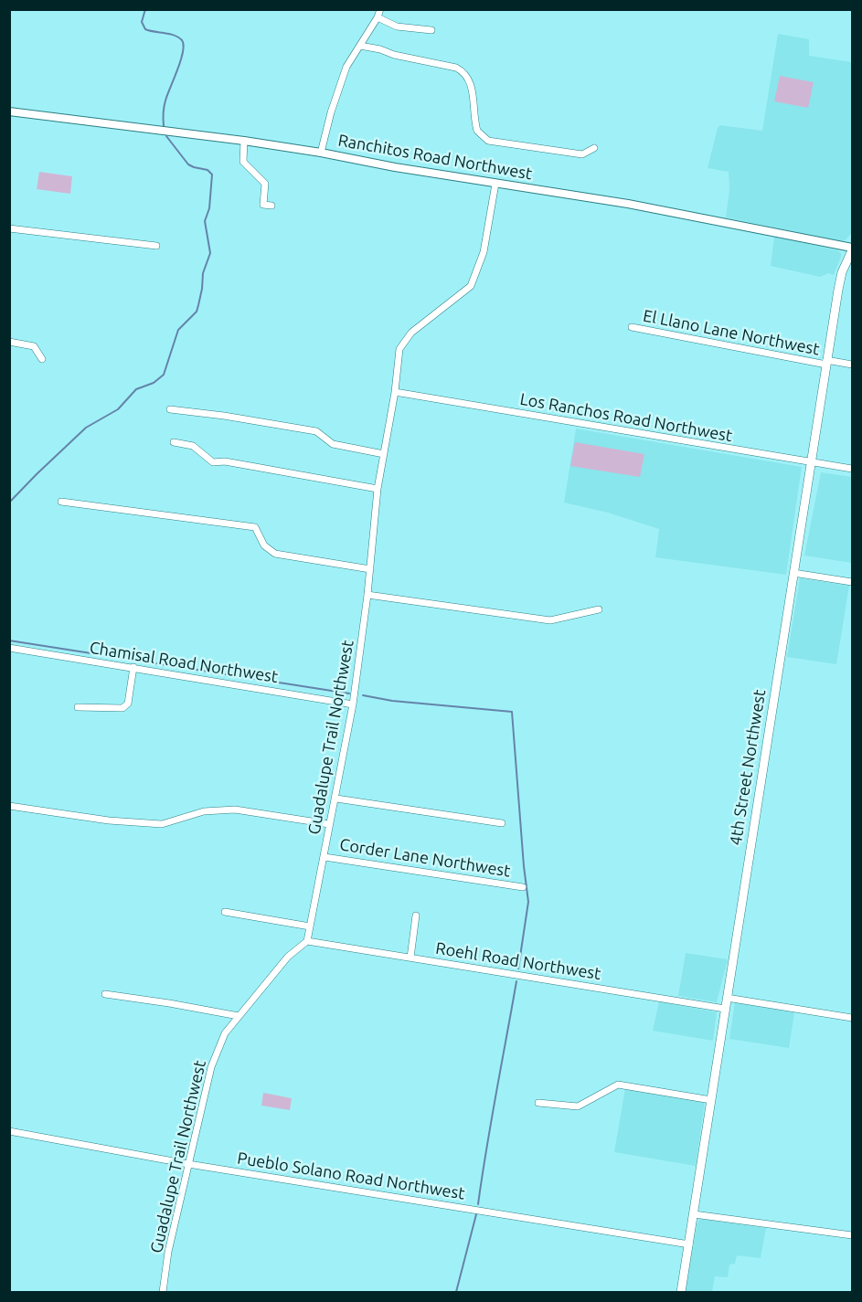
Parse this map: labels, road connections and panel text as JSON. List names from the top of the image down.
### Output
{
  "streets": {
    "main road": ["4th Street Northwest"],
    "street": [
      "Ranchitos Road Northwest",
      "El Llano Lane Northwest",
      "Los Ranchos Road Northwest",
      "Chamisal Road Northwest",
      "Guadalupe Trail Northwest",
      "Corder Lane Northwest",
      "Roehl Road Northwest",
      "Pueblo Solano Road Northwest"
    ]
  },
  "crossings": [
    ["Ranchitos Road Northwest", "Guadalupe Trail Northwest"],
    ["Ranchitos Road Northwest", "4th Street Northwest"],
    ["El Llano Lane Northwest", "4th Street Northwest"],
    ["Los Ranchos Road Northwest", "Guadalupe Trail Northwest"],
    ["Los Ranchos Road Northwest", "4th Street Northwest"],
    ["Chamisal Road Northwest", "Guadalupe Trail Northwest"],
    ["Guadalupe Trail Northwest", "Corder Lane Northwest"],
    ["Guadalupe Trail Northwest", "Roehl Road Northwest"],
    ["Guadalupe Trail Northwest", "Pueblo Solano Road Northwest"],
    ["4th Street Northwest", "Roehl Road Northwest"],
    ["4th Street Northwest", "Pueblo Solano Road Northwest"]
  ]
}
